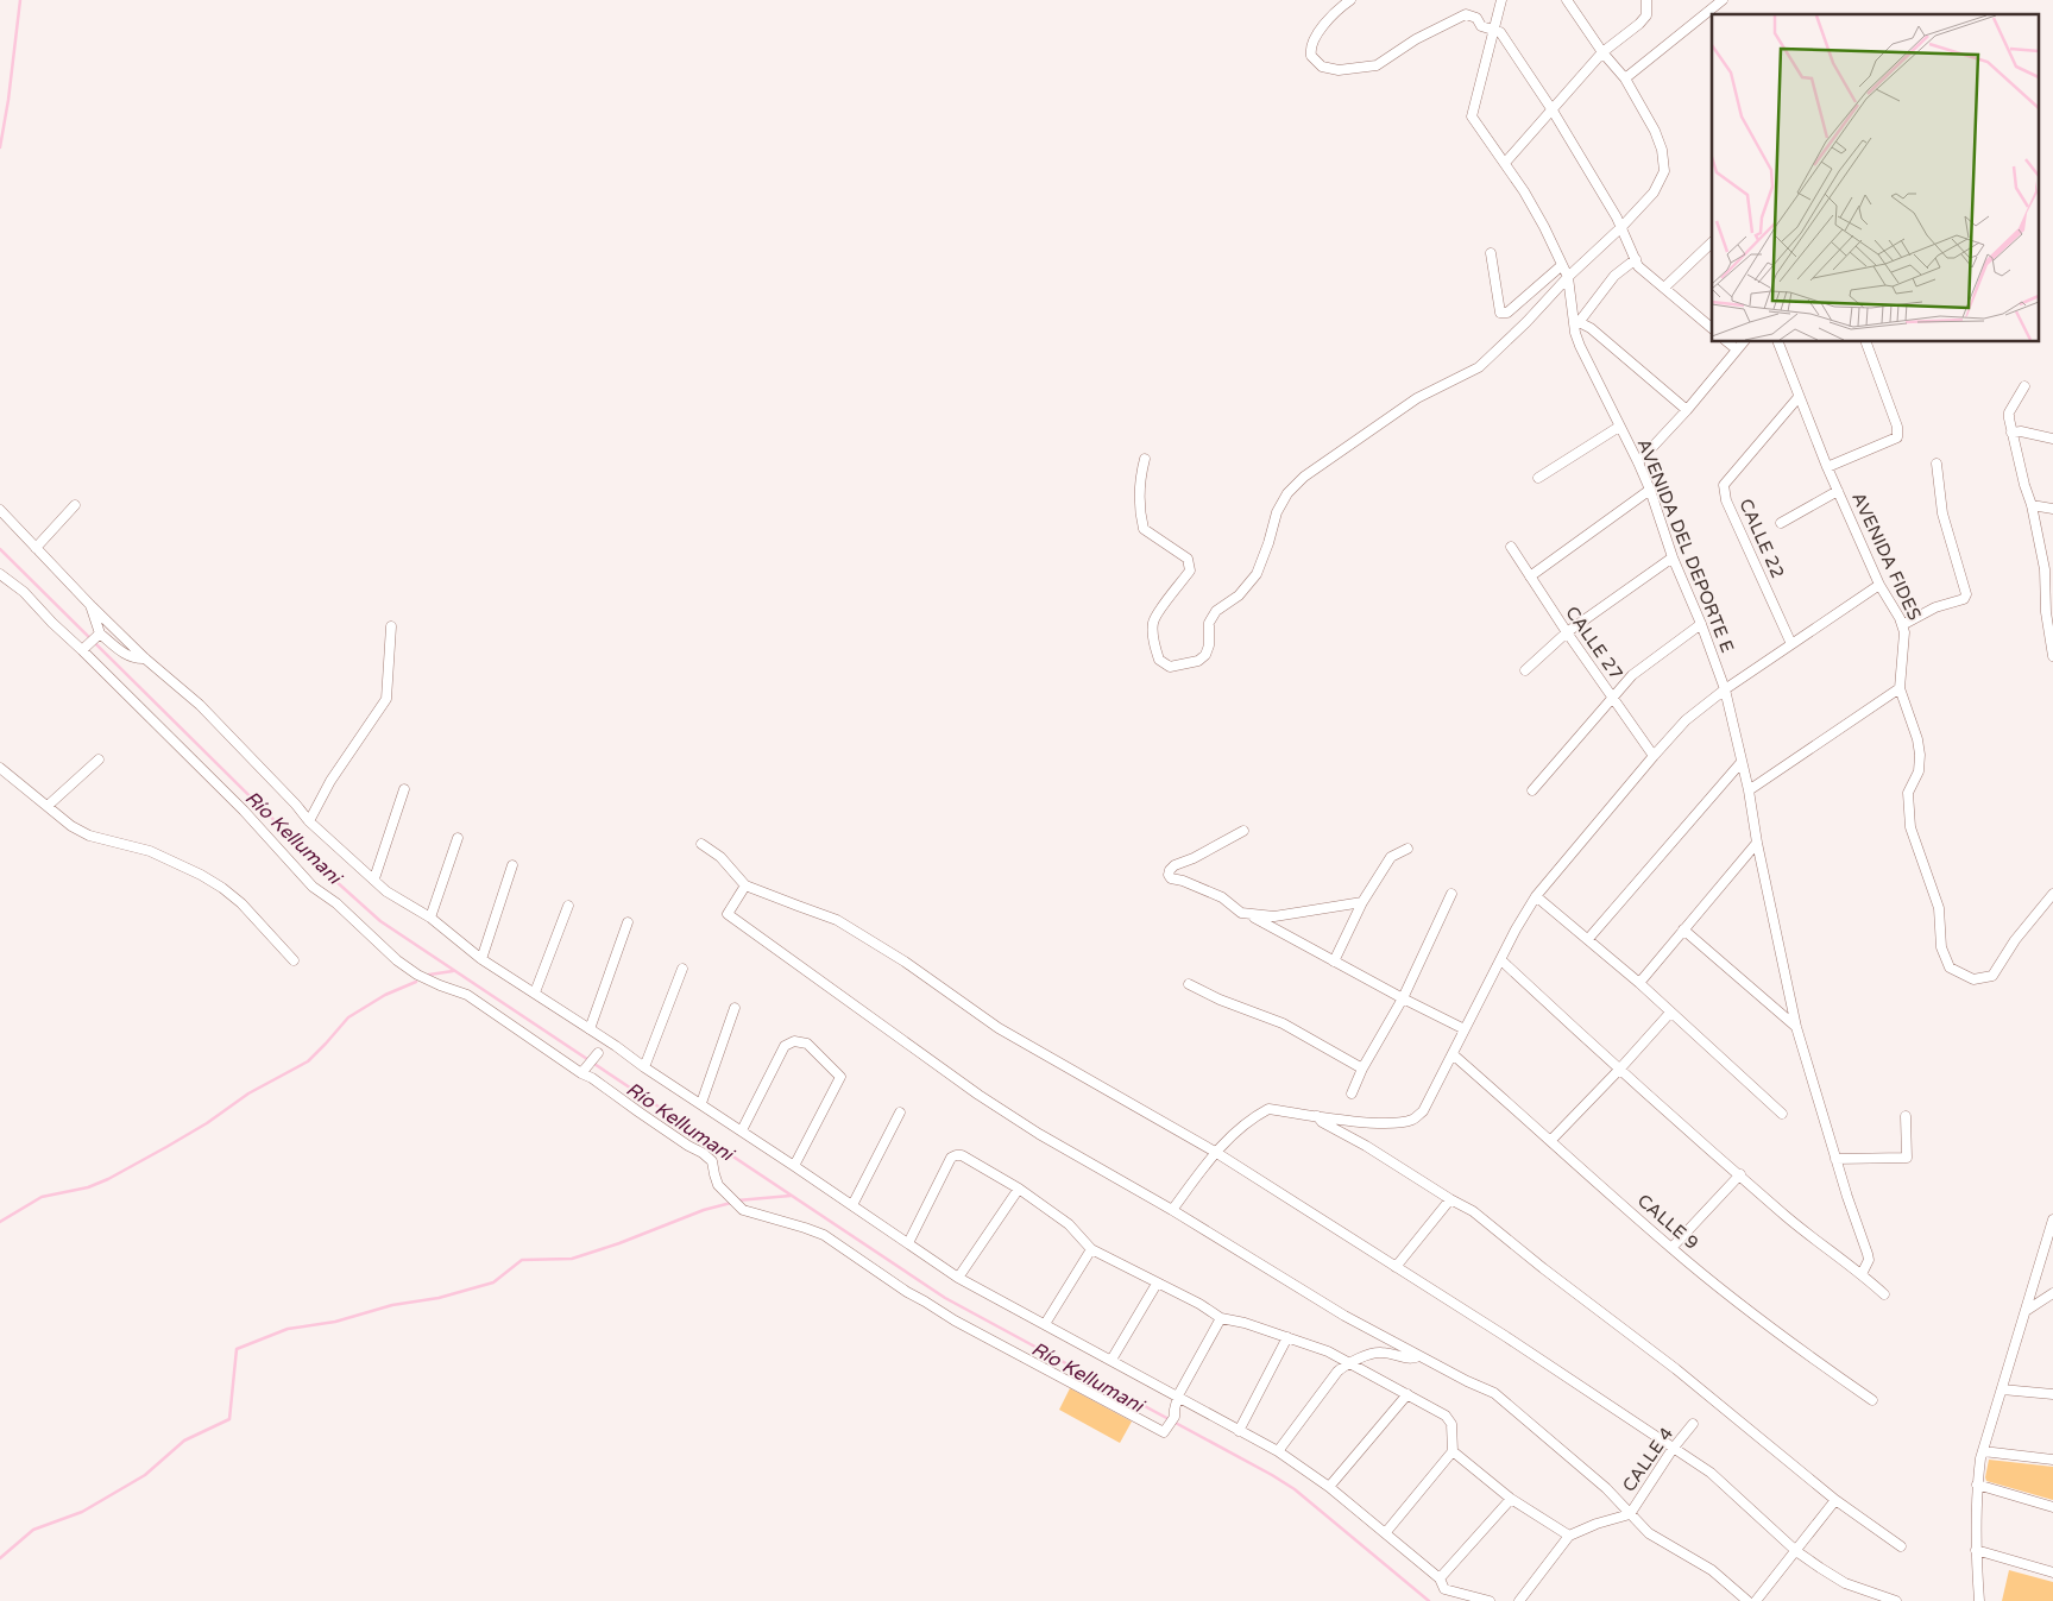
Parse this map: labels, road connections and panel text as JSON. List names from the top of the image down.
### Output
{
  "streets": {
    "street": [
      "CALLE 22",
      "AVENIDA DEL DEPORTE E",
      "AVENIDA FIDES",
      "CALLE 27",
      "CALLE 9",
      "CALLE 4"
    ]
  },
  "crossings": [
    ["CALLE 22", "AVENIDA FIDES"]
  ],
  "water": ["Río Kellumani"]
}
